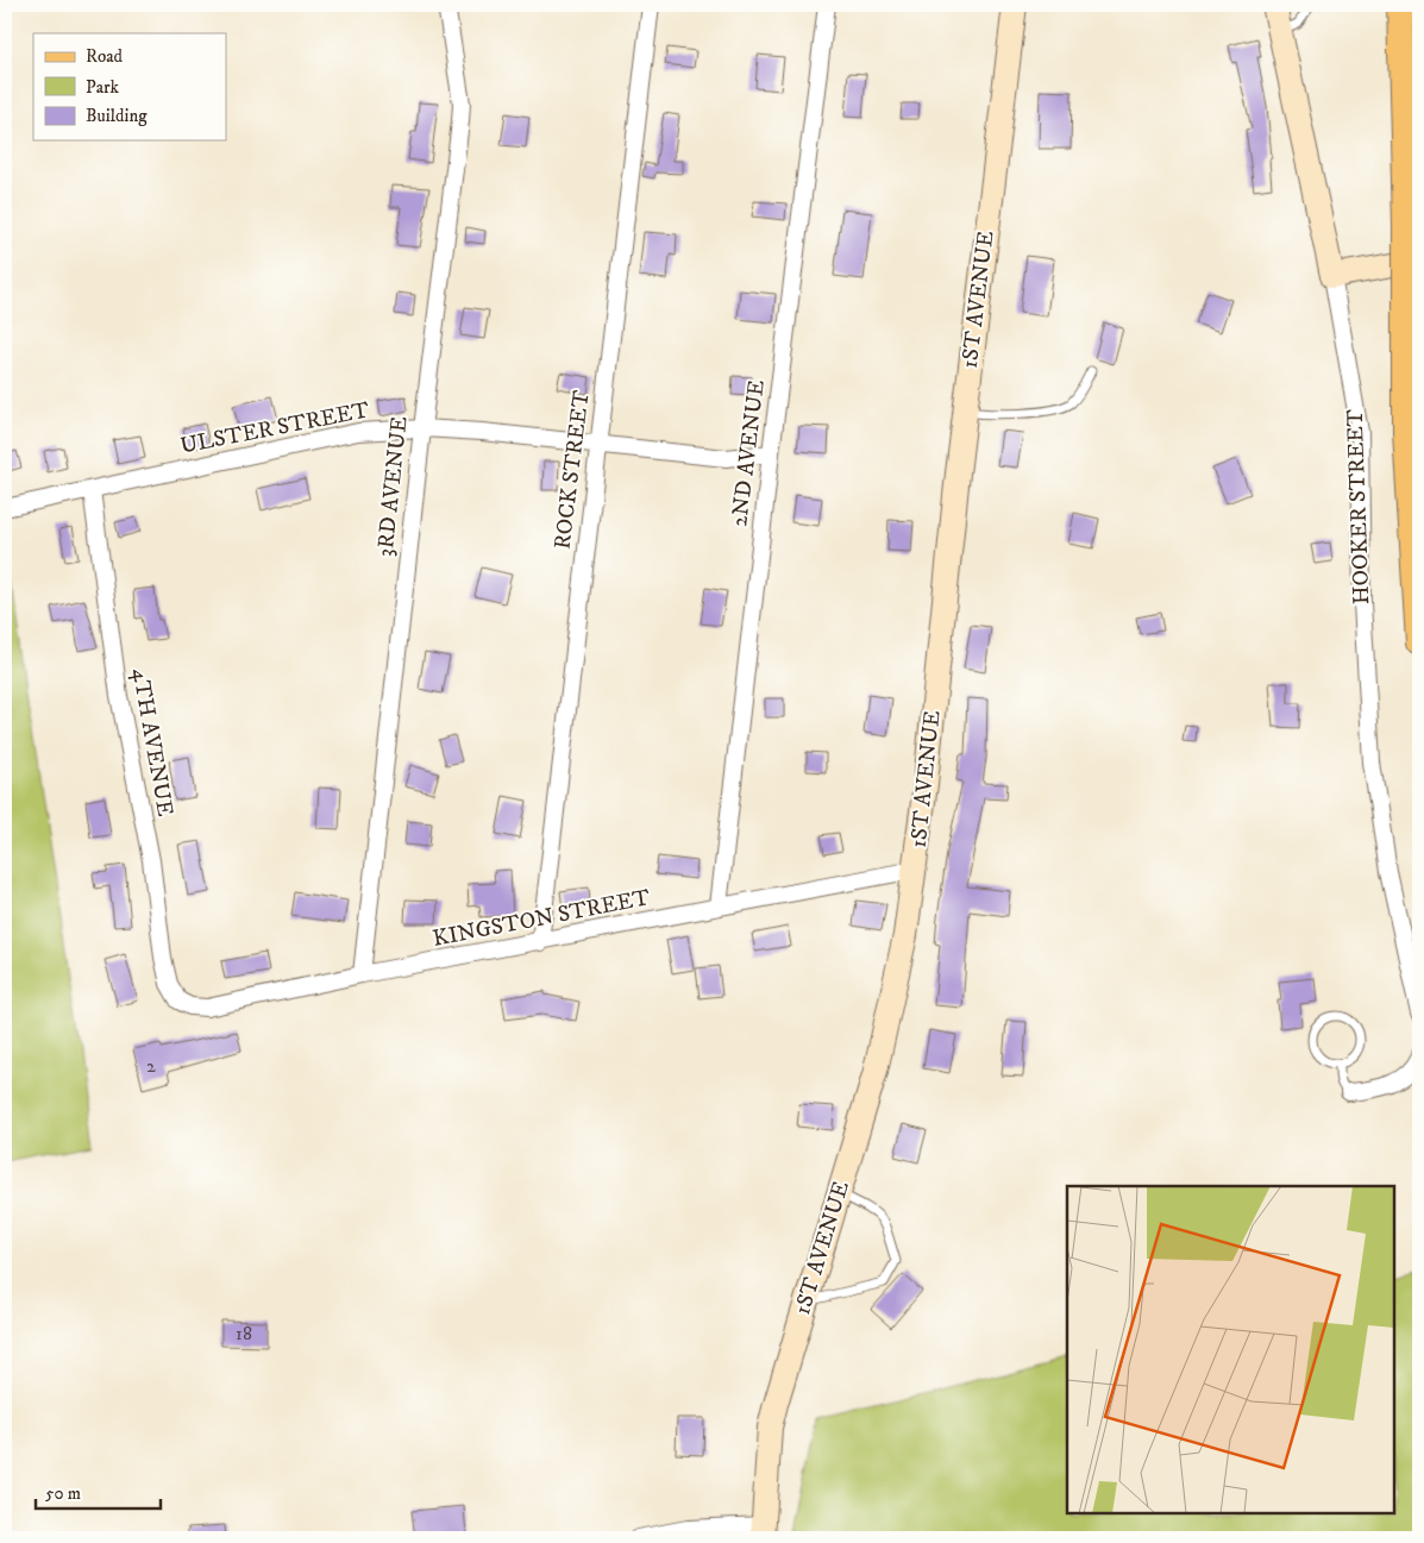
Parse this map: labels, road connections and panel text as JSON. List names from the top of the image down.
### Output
{
  "streets": {
    "street": [
      "1ST AVENUE",
      "ULSTER STREET",
      "2ND AVENUE",
      "ROCK STREET",
      "3RD AVENUE",
      "HOOKER STREET",
      "4TH AVENUE",
      "KINGSTON STREET"
    ]
  },
  "crossings": [
    ["1ST AVENUE", "KINGSTON STREET"],
    ["ULSTER STREET", "2ND AVENUE"],
    ["ULSTER STREET", "ROCK STREET"],
    ["ULSTER STREET", "3RD AVENUE"],
    ["ULSTER STREET", "4TH AVENUE"],
    ["2ND AVENUE", "KINGSTON STREET"],
    ["ROCK STREET", "KINGSTON STREET"],
    ["3RD AVENUE", "KINGSTON STREET"],
    ["4TH AVENUE", "KINGSTON STREET"]
  ],
  "house_numbers": ["2", "18"],
  "legend": ["Road", "Park", "Building"],
  "scale_bar": "50 m"
}
